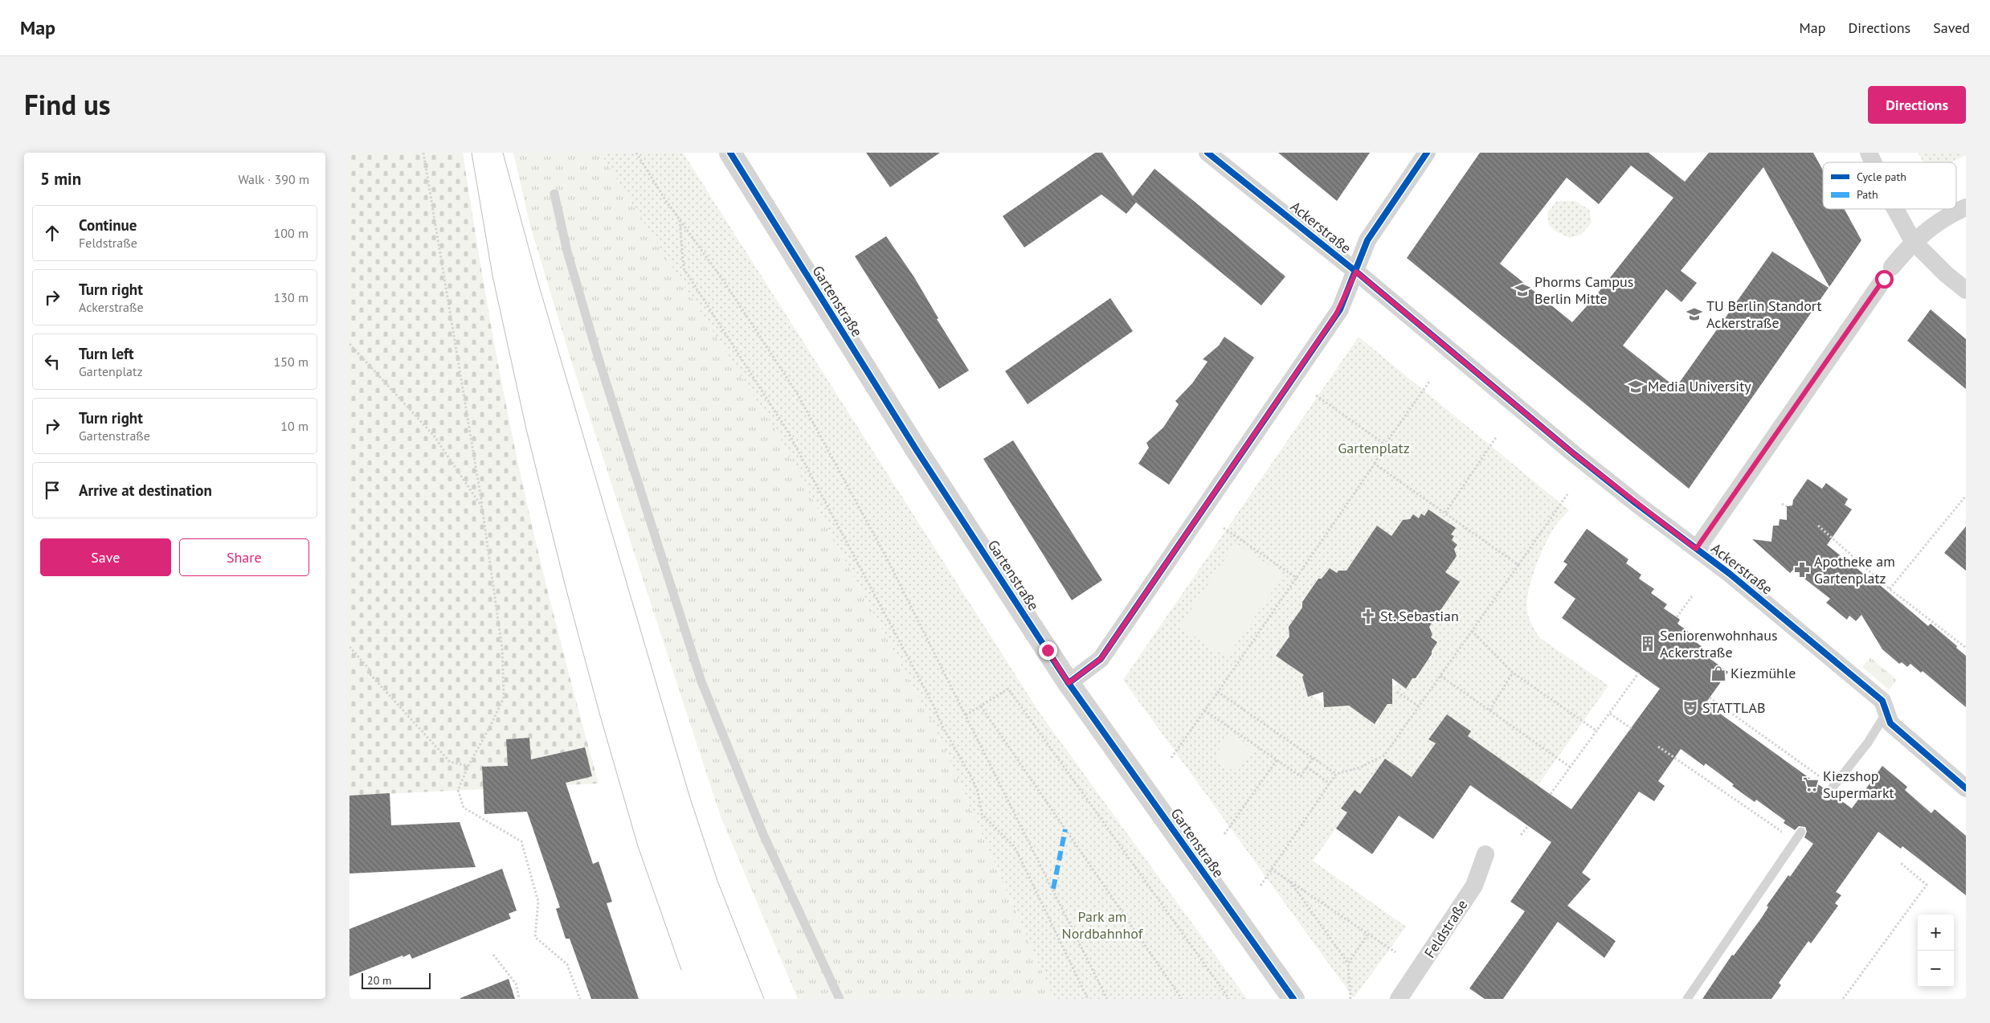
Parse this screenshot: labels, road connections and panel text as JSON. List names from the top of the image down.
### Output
{
  "streets": {
    "street": ["Ackerstraße", "Gartenstraße", "Feldstraße"]
  },
  "parks": ["Gartenplatz", "Park am Nordbahnhof"],
  "places": {
    "school or university": ["Phorms Campus Berlin Mitte", "TU Berlin Standort Ackerstraße", "Media University"],
    "pharmacy": ["Apotheke am Gartenplatz"],
    "church": ["St. Sebastian"],
    "building": ["Seniorenwohnhaus Ackerstraße"],
    "shop": ["Kiezmühle"],
    "theatre": ["STATTLAB"],
    "supermarket": ["Kiezshop Supermarkt"]
  },
  "legend": ["Cycle path", "Path"],
  "scale_bar": "20 m",
  "page": {
    "header": "Map",
    "nav": ["Map", "Directions", "Saved"],
    "title": "Find us",
    "buttons": [
      "Directions",
      ["Save", "Share"]
    ],
    "heading": ["5 min", "Walk · 390 m"],
    "list": [
      ["Continue", "Feldstraße", "100 m"],
      ["Turn right", "Ackerstraße", "130 m"],
      ["Turn left", "Gartenplatz", "150 m"],
      ["Turn right", "Gartenstraße", "10 m"],
      "Arrive at destination"
    ],
    "map_buttons": ["+", "−"],
    "scale": "20 m"
  }
}
